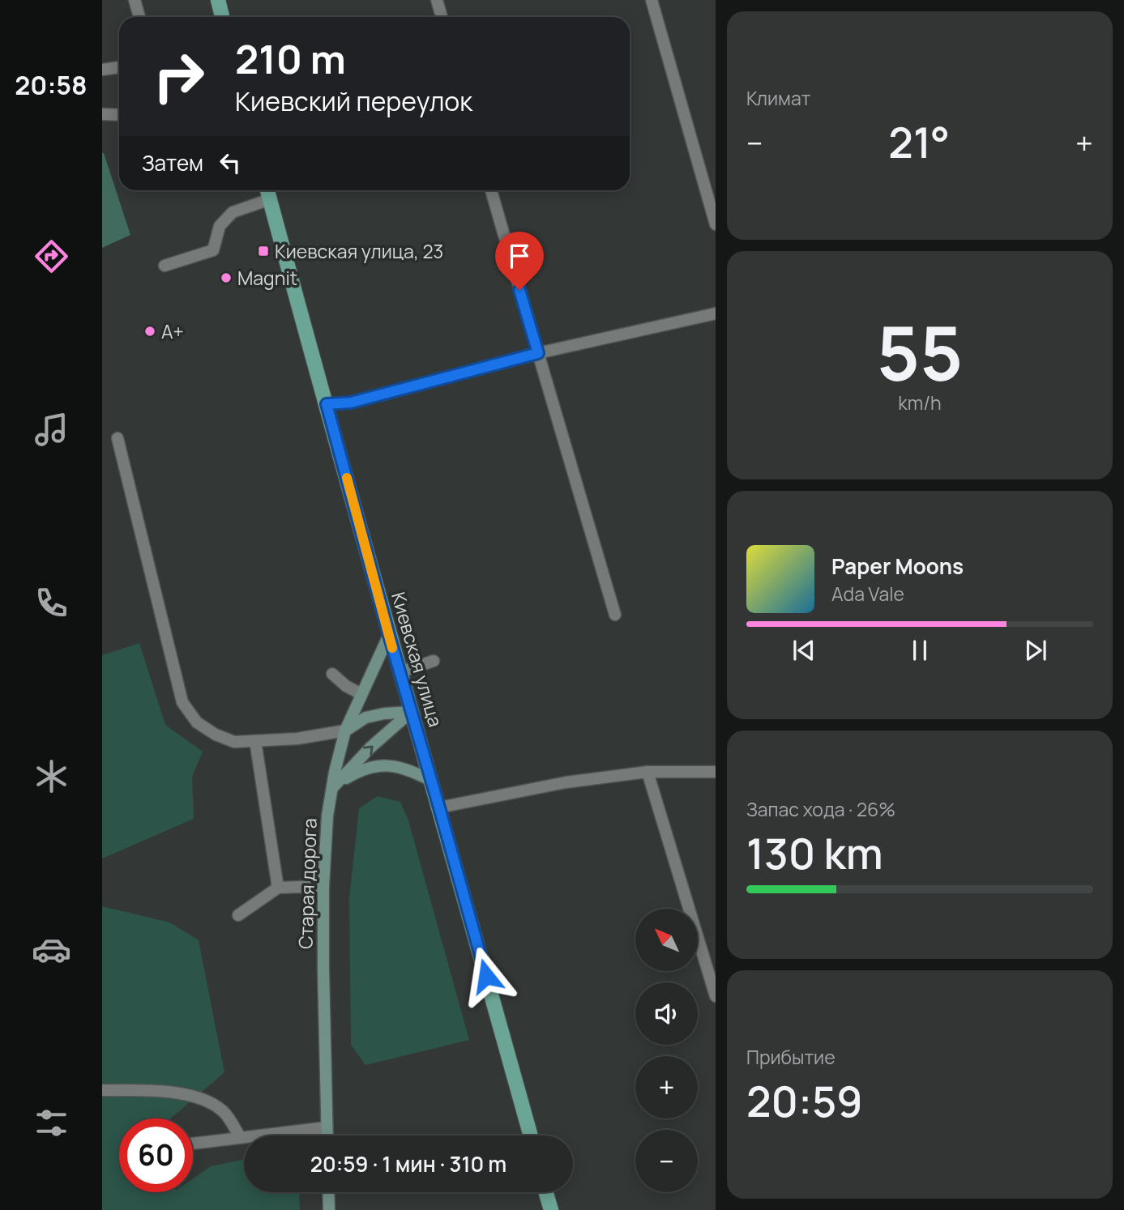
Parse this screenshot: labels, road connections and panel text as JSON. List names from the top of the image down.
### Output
{
  "streets": {
    "main road": ["Киевская улица"],
    "street": ["Старая дорога"]
  },
  "crossings": [
    ["Киевская улица", "Старая дорога"]
  ],
  "places": {
    "transit": ["Киевская улица, 23"],
    "other": ["Magnit", "А+"]
  },
  "north": "top left",
  "page": {
    "tabs": "20:58",
    "tile": [
      "Климат",
      ["55", "km/h"],
      ["Запас хода · 26%", "130 km"],
      ["Прибытие", "20:59"]
    ],
    "turn": ["210 m", "Киевский переулок"],
    "heat": ["−", "21°", "+"],
    "then": "Затем",
    "song": ["Paper Moons", "Ada Vale"],
    "map_buttons": ["+", "−"],
    "limit": "60",
    "trip": "20:59 · 1 мин · 310 m"
  }
}
